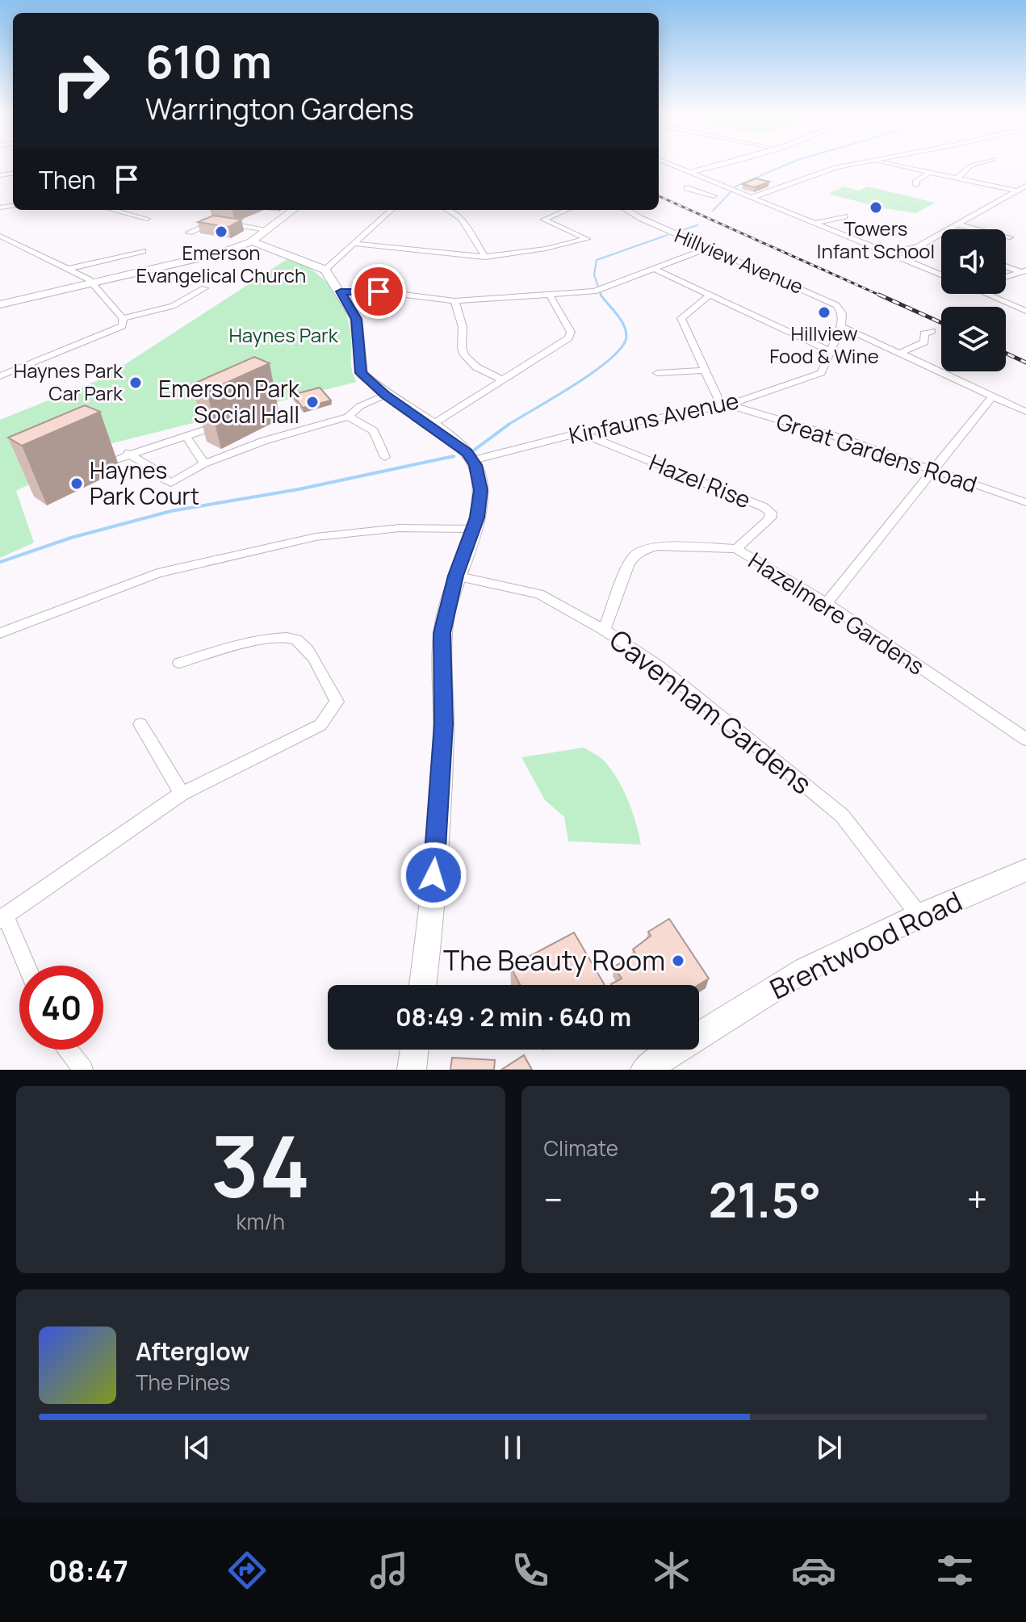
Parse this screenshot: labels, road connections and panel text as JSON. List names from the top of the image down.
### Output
{
  "streets": {
    "street": [
      "Hillview Avenue",
      "Kinfauns Avenue",
      "Great Gardens Road",
      "Hazel Rise",
      "Hazelmere Gardens",
      "Cavenham Gardens",
      "Brentwood Road"
    ]
  },
  "crossings": [
    ["Hillview Avenue", "Kinfauns Avenue"],
    ["Kinfauns Avenue", "Great Gardens Road"],
    ["Kinfauns Avenue", "Hazel Rise"],
    ["Hazel Rise", "Hazelmere Gardens"],
    ["Hazelmere Gardens", "Cavenham Gardens"],
    ["Cavenham Gardens", "Brentwood Road"]
  ],
  "parks": ["Haynes Park"],
  "places": [
    "Towers Infant School",
    "Emerson Evangelical Church",
    "Hillview Food & Wine",
    "Haynes Park Car Park",
    "Emerson Park Social Hall",
    "Haynes Park Court",
    "The Beauty Room"
  ],
  "page": {
    "turn": ["610 m", "Warrington Gardens"],
    "then": "Then",
    "limit": "40",
    "trip": "08:49 · 2 min · 640 m",
    "tile": [
      ["34", "km/h"],
      "Climate"
    ],
    "heat": ["−", "21.5°", "+"],
    "song": ["Afterglow", "The Pines"],
    "tabs": "08:47"
  }
}
